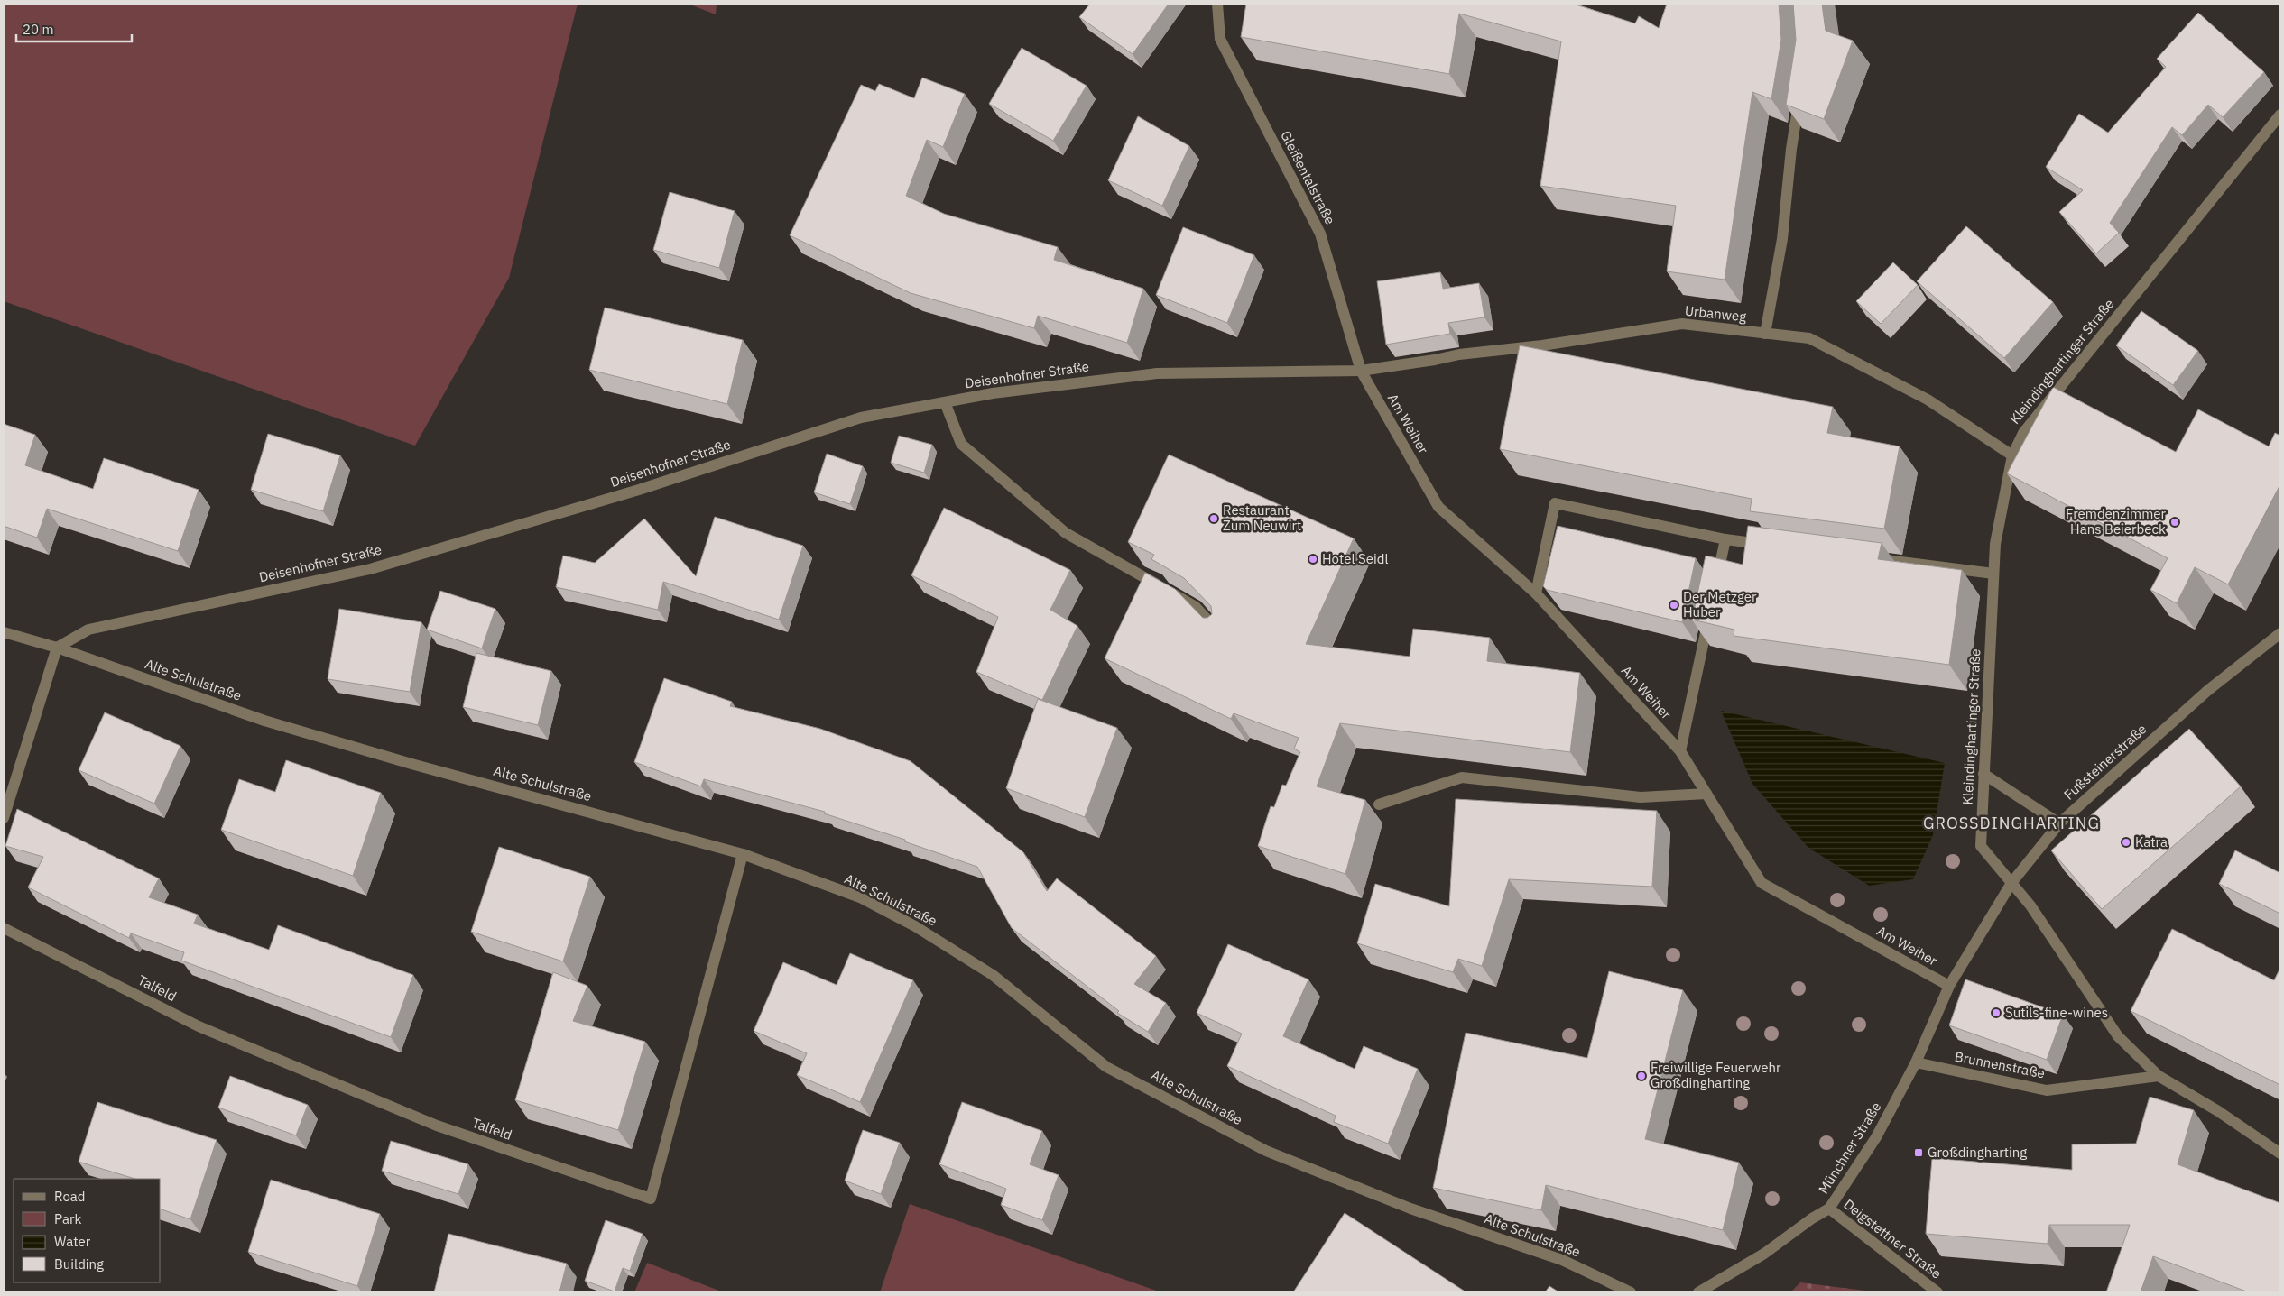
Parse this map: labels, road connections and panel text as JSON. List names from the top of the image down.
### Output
{
  "streets": {
    "street": [
      "Gleißentalstraße",
      "Urbanweg",
      "Kleindinghartinger Straße",
      "Deisenhofner Straße",
      "Am Weiher",
      "Alte Schulstraße",
      "Fußsteinerstraße",
      "Talfeld",
      "Brunnenstraße",
      "Münchner Straße",
      "Deigstettner Straße"
    ]
  },
  "crossings": [
    ["Gleißentalstraße", "Urbanweg"],
    ["Gleißentalstraße", "Deisenhofner Straße"],
    ["Gleißentalstraße", "Am Weiher"],
    ["Urbanweg", "Kleindinghartinger Straße"],
    ["Urbanweg", "Deisenhofner Straße"],
    ["Urbanweg", "Am Weiher"],
    ["Kleindinghartinger Straße", "Fußsteinerstraße"],
    ["Deisenhofner Straße", "Am Weiher"],
    ["Deisenhofner Straße", "Alte Schulstraße"],
    ["Am Weiher", "Fußsteinerstraße"],
    ["Am Weiher", "Münchner Straße"],
    ["Alte Schulstraße", "Talfeld"],
    ["Fußsteinerstraße", "Münchner Straße"],
    ["Brunnenstraße", "Münchner Straße"],
    ["Münchner Straße", "Deigstettner Straße"]
  ],
  "districts": ["GROSSDINGHARTING"],
  "places": {
    "other": [
      "Restaurant Zum Neuwirt",
      "Fremdenzimmer Hans Beierbeck",
      "Hotel Seidl",
      "Der Metzger Huber",
      "Katra",
      "Sutils-fine-wines",
      "Freiwillige Feuerwehr Großdingharting"
    ],
    "transit": ["Großdingharting"]
  },
  "legend": [
    "Road",
    "Park",
    "Water",
    "Building"
  ],
  "scale_bar": "20 m"
}
